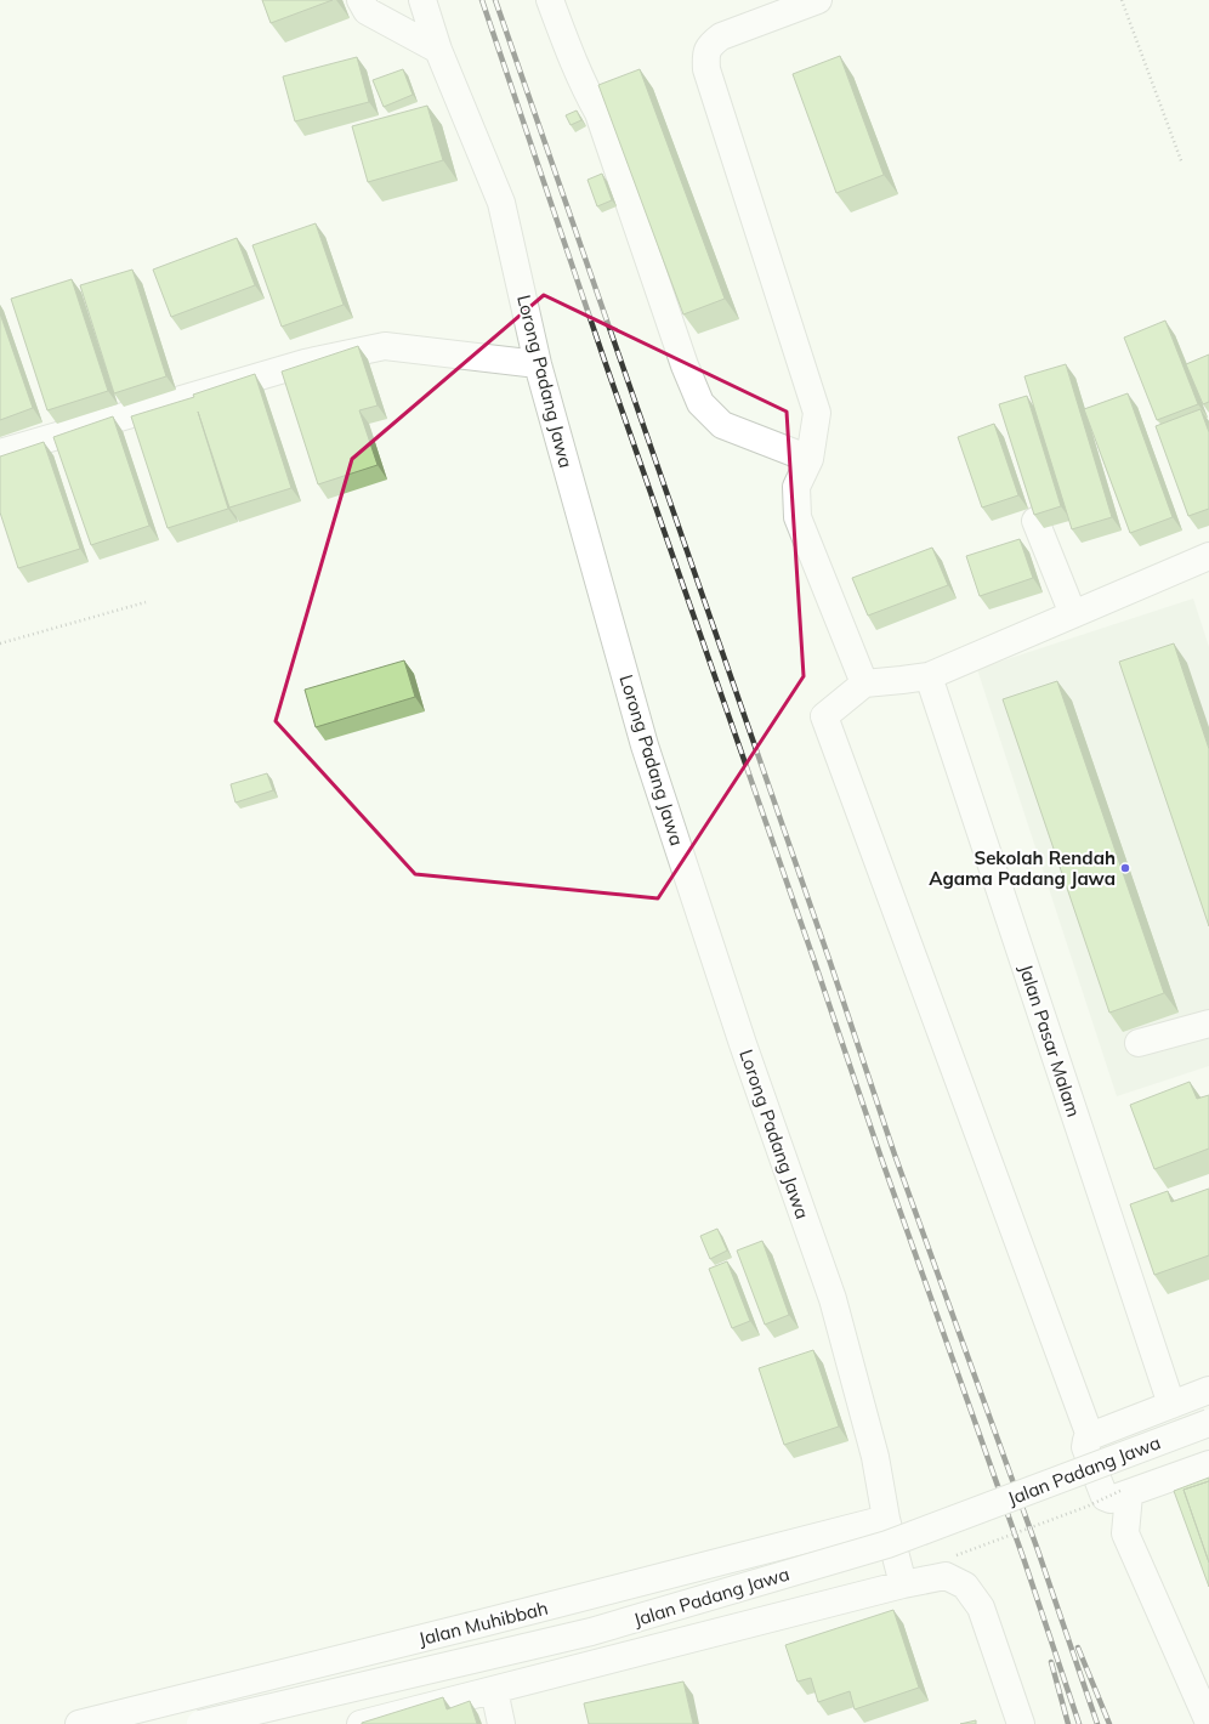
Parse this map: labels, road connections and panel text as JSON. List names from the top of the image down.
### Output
{
  "streets": {
    "street": [
      "Lorong Padang Jawa",
      "Jalan Pasar Malam",
      "Jalan Padang Jawa",
      "Jalan Muhibbah"
    ]
  },
  "crossings": [
    ["Lorong Padang Jawa", "Jalan Muhibbah"]
  ],
  "places": ["Sekolah Rendah Agama Padang Jawa"]
}
